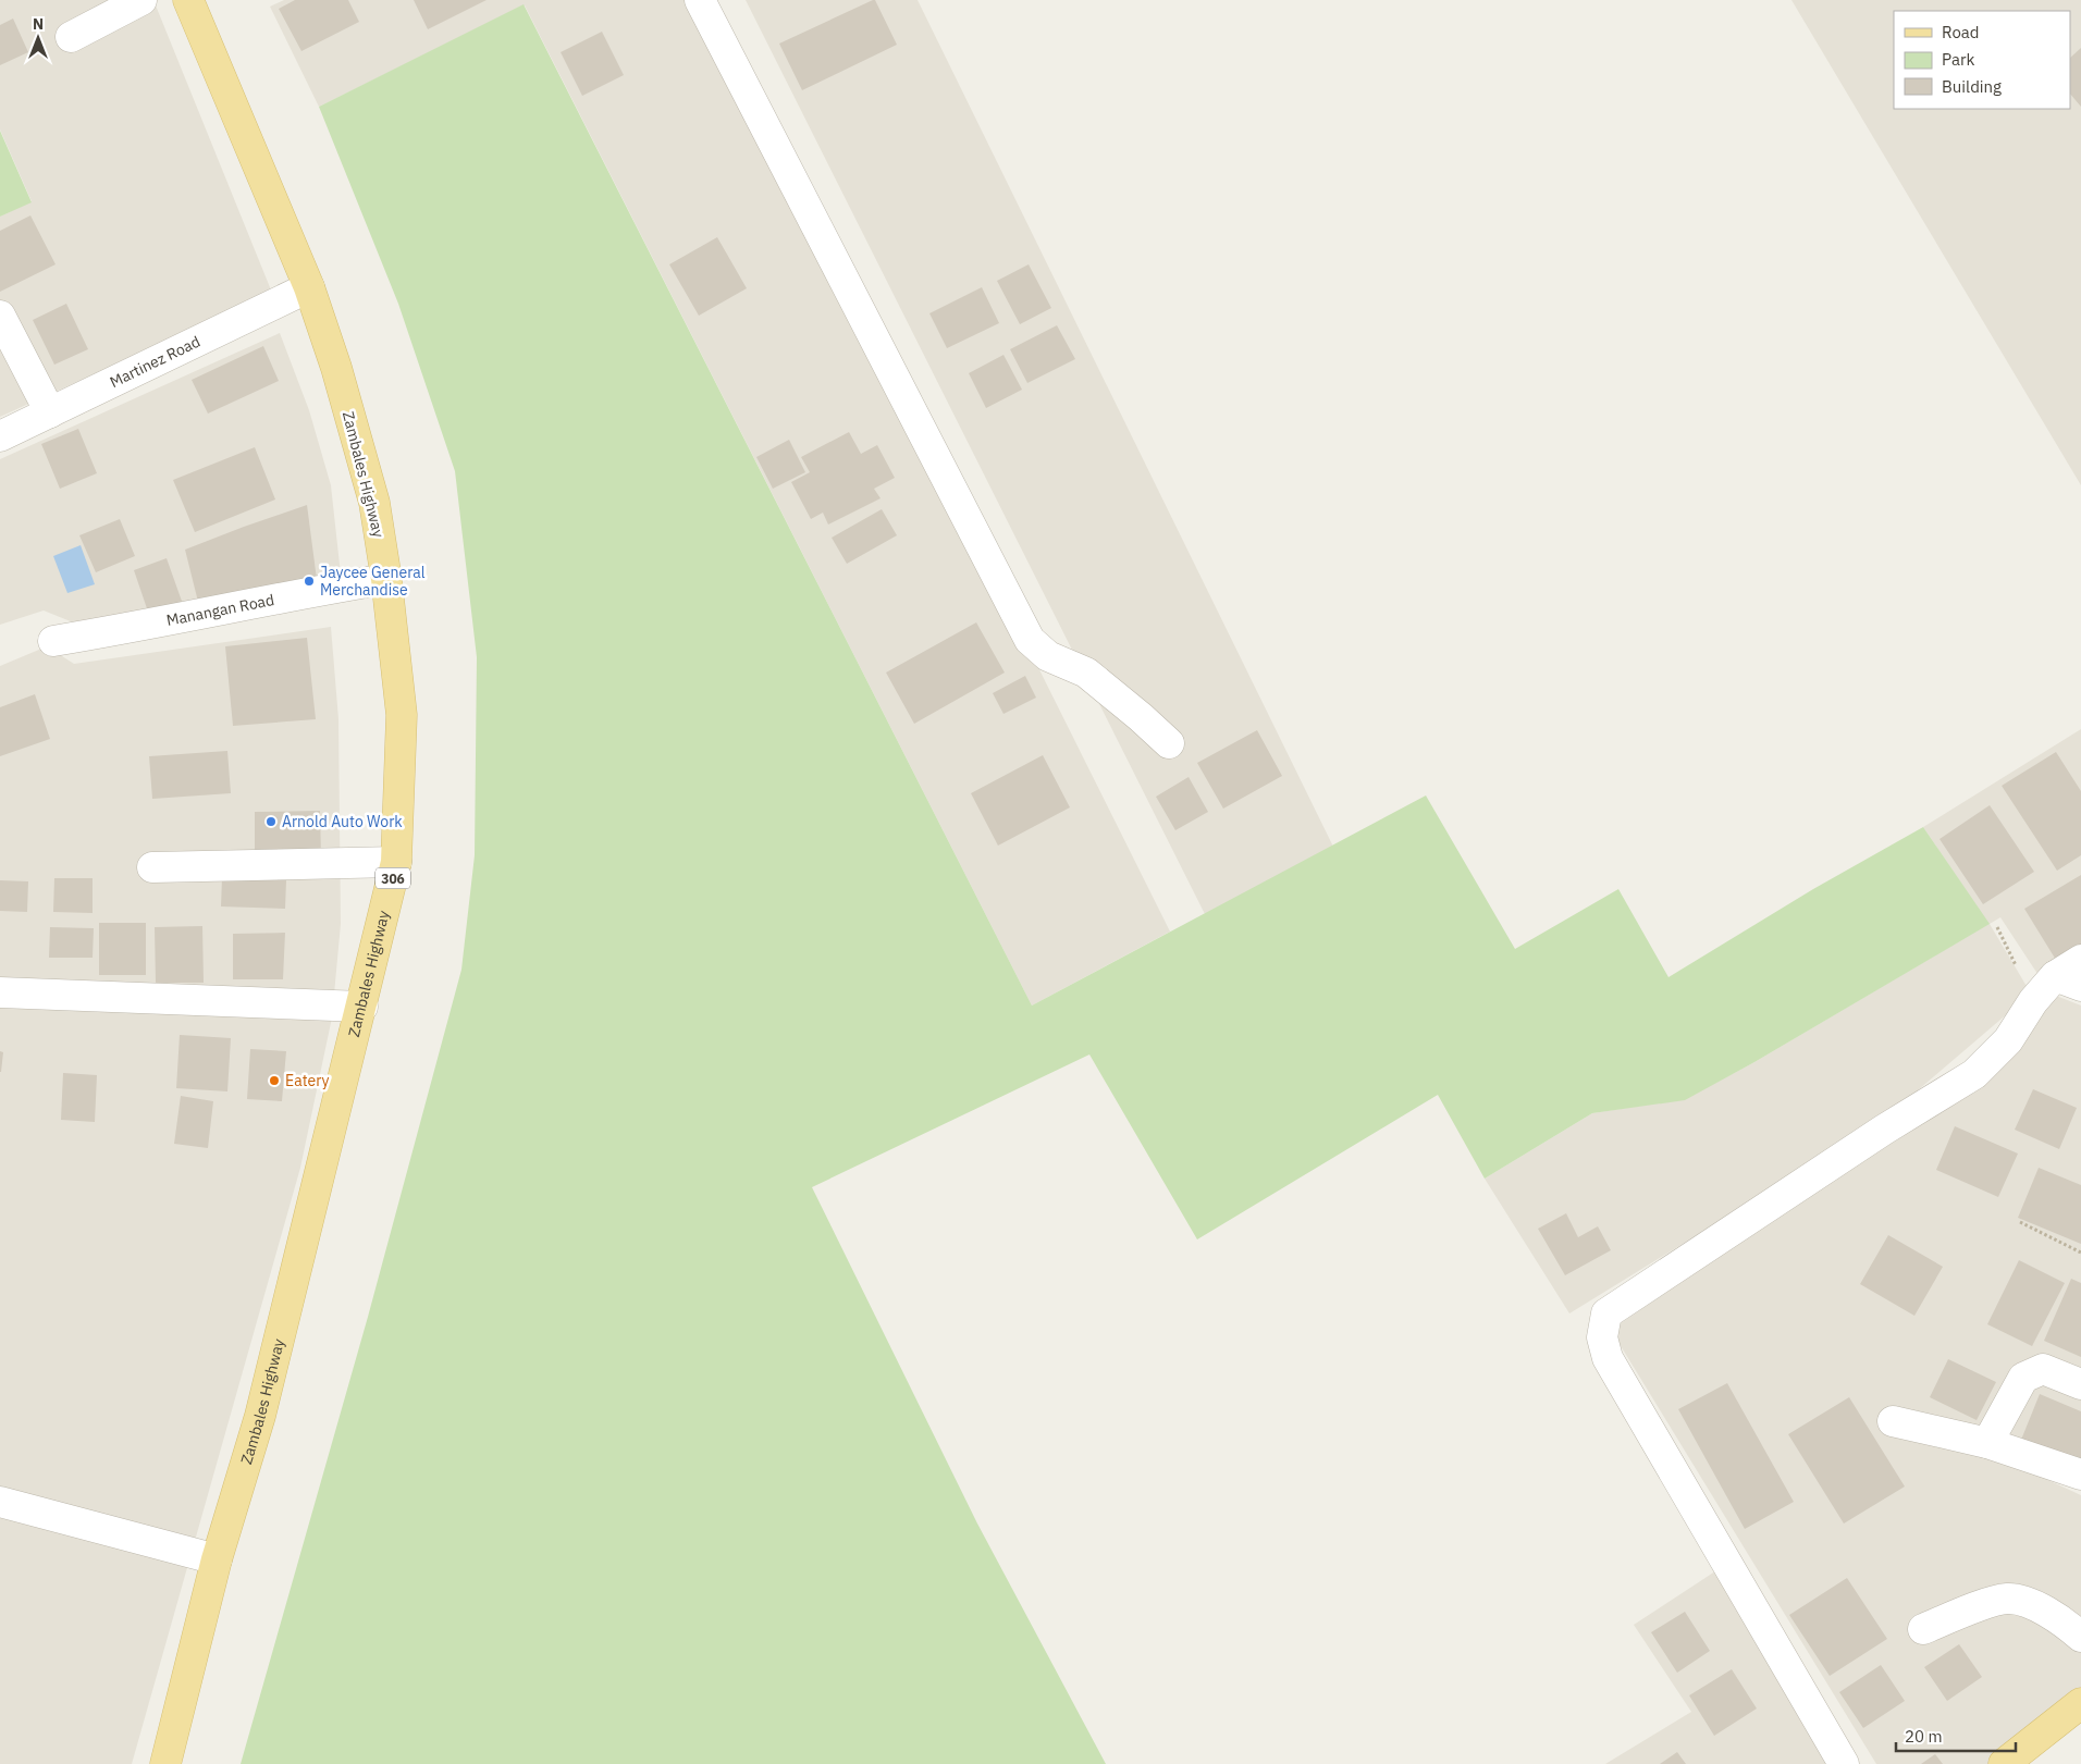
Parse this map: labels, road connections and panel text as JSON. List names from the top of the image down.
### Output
{
  "streets": {
    "main road": ["Zambales Highway", "306"],
    "street": ["Martinez Road", "Manangan Road"]
  },
  "crossings": [
    ["Martinez Road", "Zambales Highway"],
    ["Zambales Highway", "Manangan Road"]
  ],
  "places": ["Jaycee General Merchandise", "Arnold Auto Work", "Eatery"],
  "legend": ["Road", "Park", "Building"],
  "scale_bar": "20 m",
  "north": "top"
}
